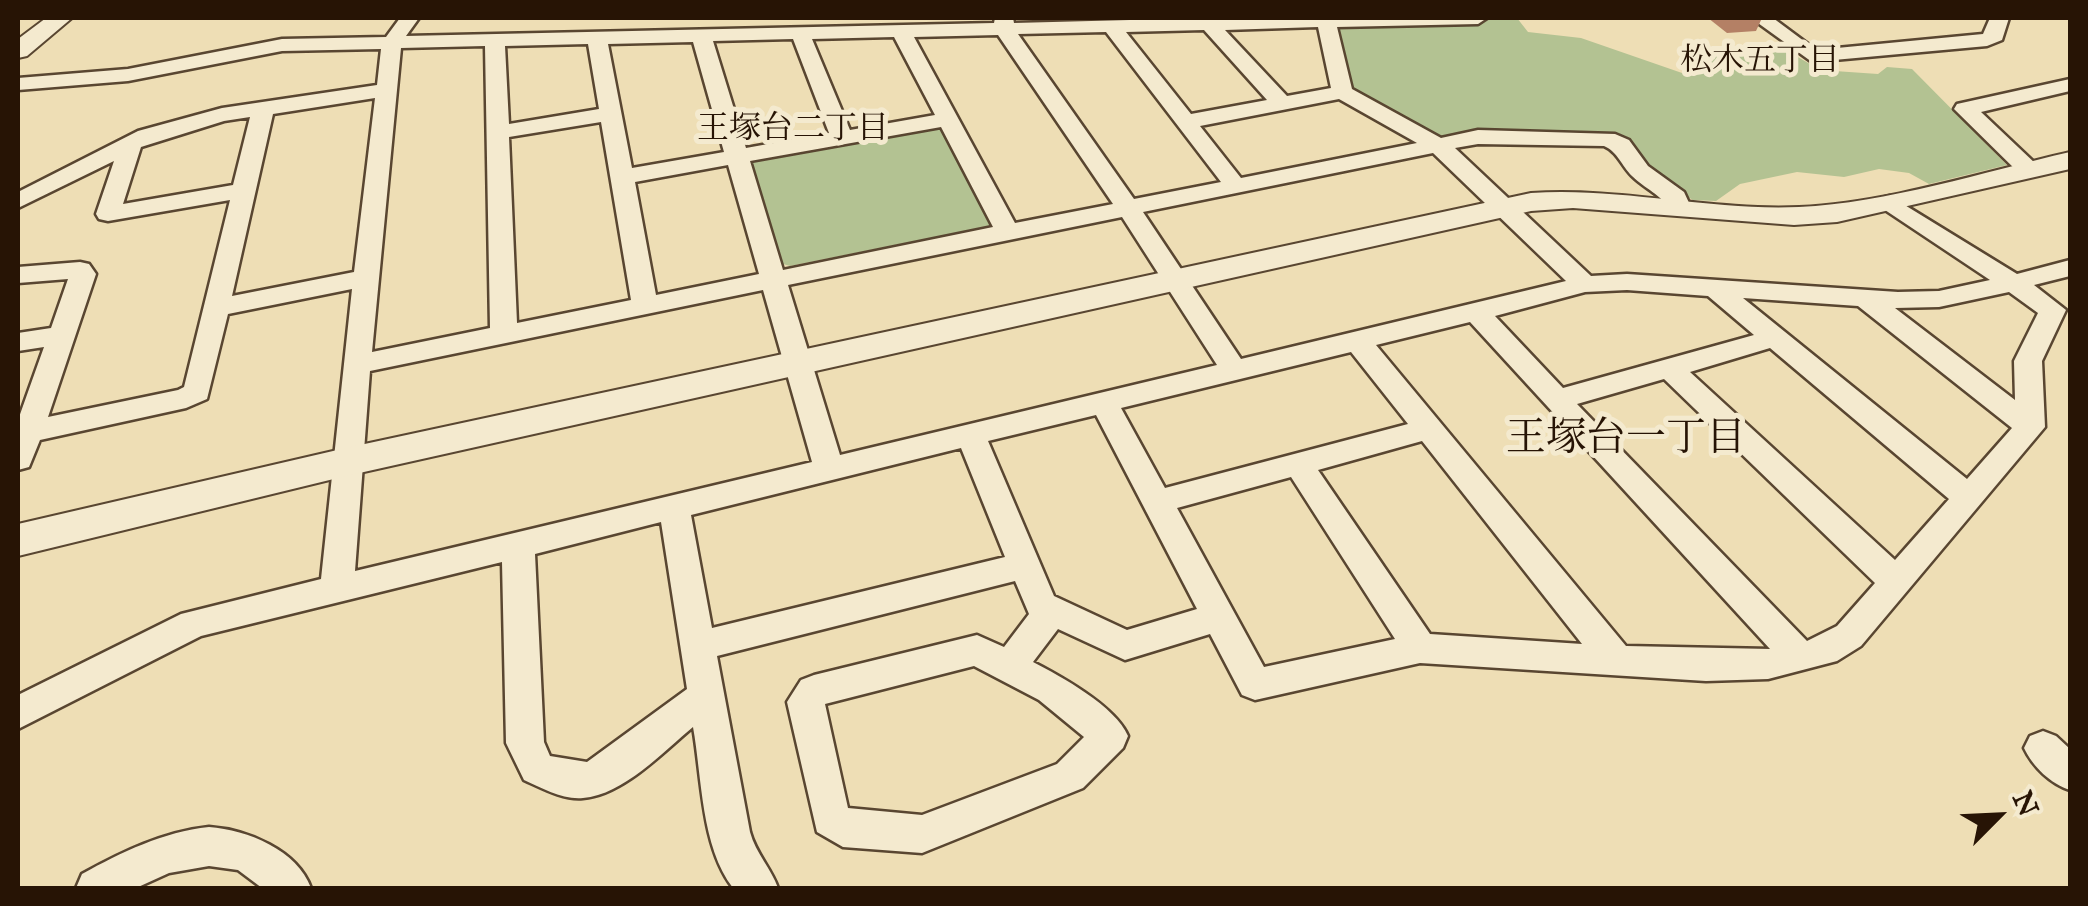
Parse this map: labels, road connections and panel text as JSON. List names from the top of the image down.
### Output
{
  "districts": ["松木五丁目", "王塚台二丁目", "王塚台一丁目"],
  "north": "top right"
}
